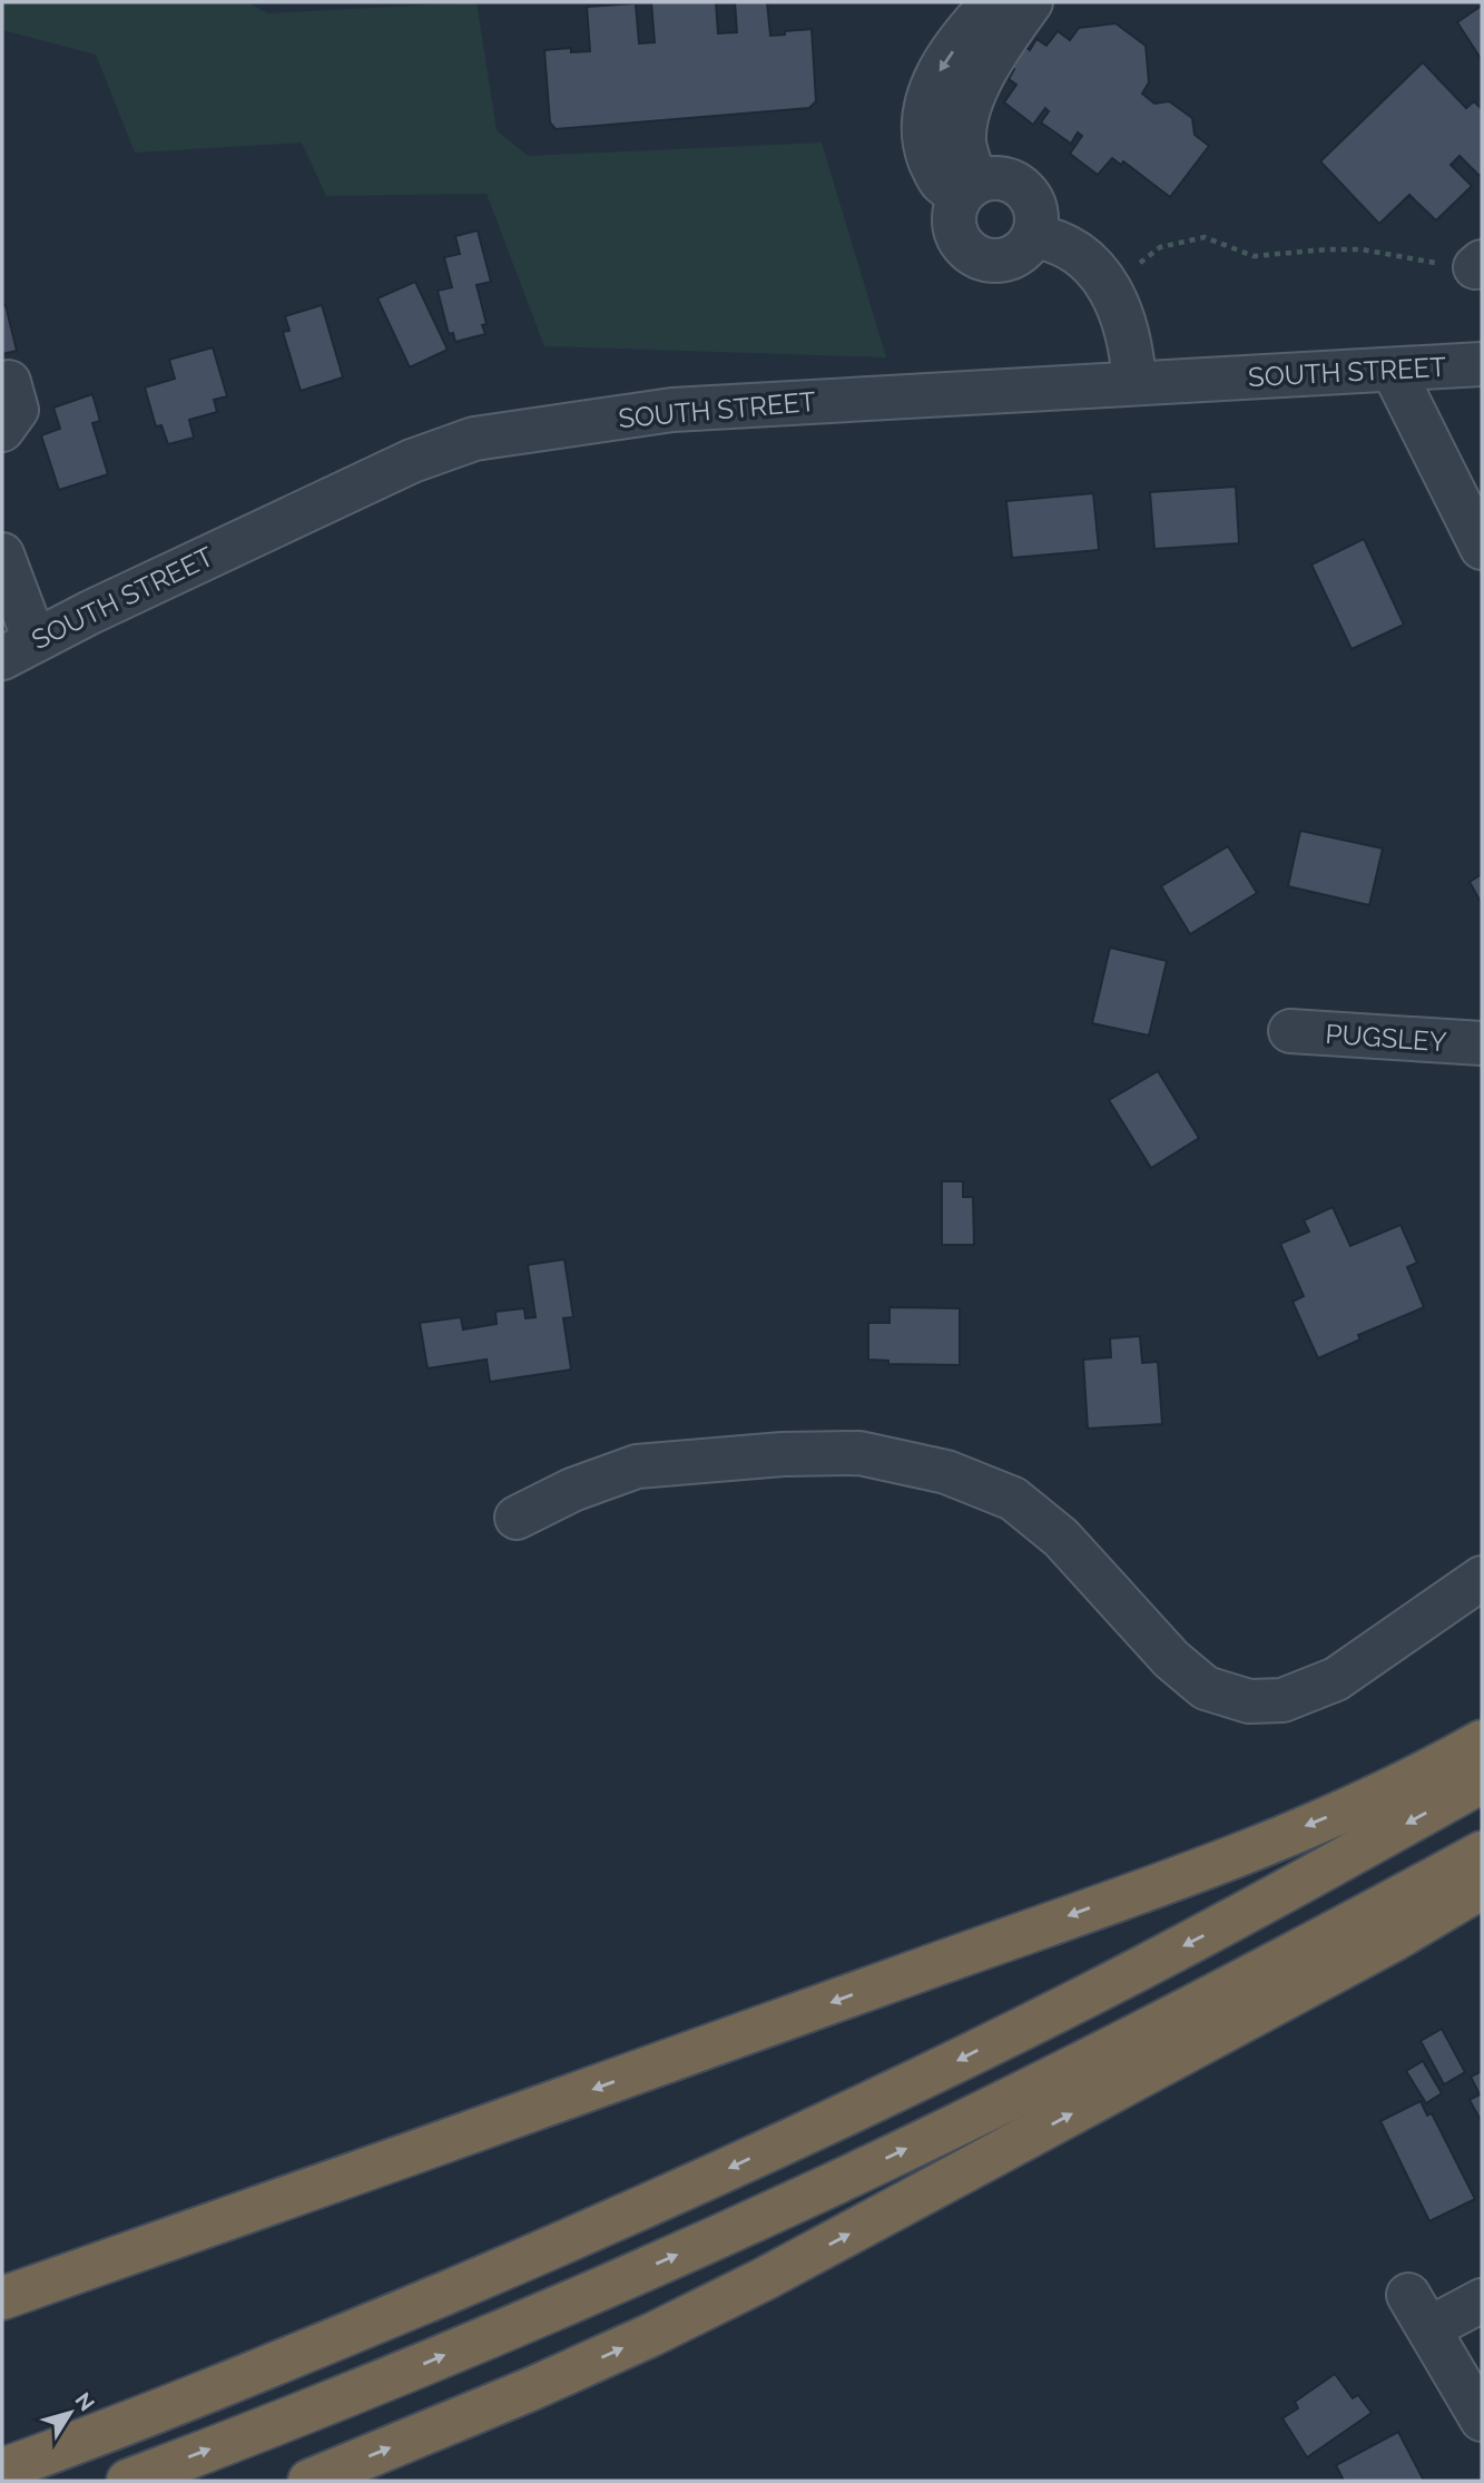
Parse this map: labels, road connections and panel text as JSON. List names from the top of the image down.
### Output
{
  "streets": {
    "street": ["SOUTH STREET", "PUGSLEY"]
  },
  "north": "top right"
}
